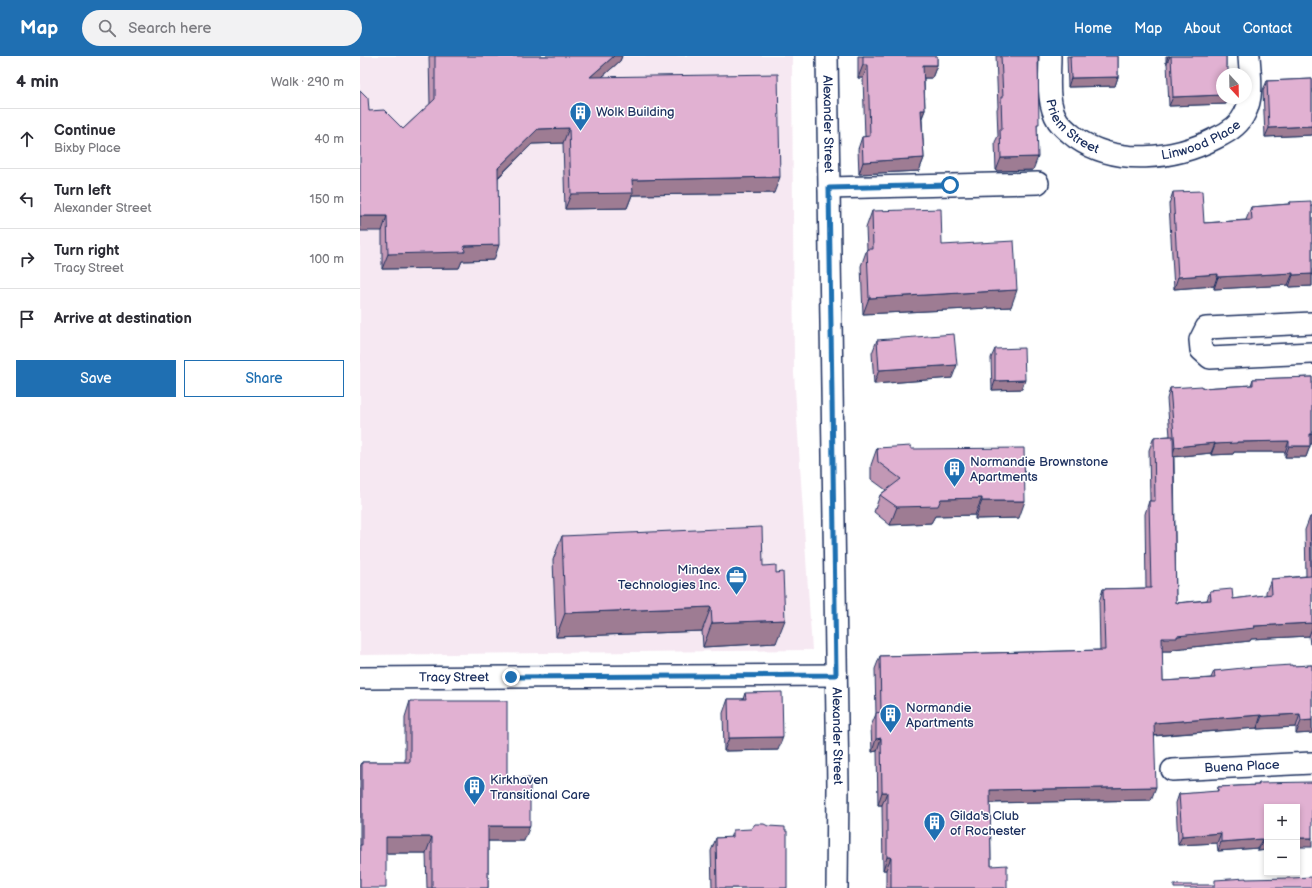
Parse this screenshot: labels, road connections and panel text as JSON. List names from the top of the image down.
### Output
{
  "streets": {
    "street": [
      "Priem Street",
      "Alexander Street",
      "Linwood Place",
      "Tracy Street",
      "Buena Place"
    ]
  },
  "crossings": [
    ["Priem Street", "Linwood Place"],
    ["Alexander Street", "Tracy Street"]
  ],
  "places": {
    "building": [
      "Wolk Building",
      "Normandie Brownstone Apartments",
      "Normandie Apartments",
      "Kirkhaven Transitional Care",
      "Gilda's Club of Rochester"
    ],
    "office": ["Mindex Technologies Inc."]
  },
  "north": "bottom",
  "page": {
    "header": "Map",
    "search": "Search here",
    "nav": [
      "Home",
      "Map",
      "About",
      "Contact"
    ],
    "heading": ["4 min", "Walk · 290 m"],
    "list": [
      ["Continue", "Bixby Place", "40 m"],
      ["Turn left", "Alexander Street", "150 m"],
      ["Turn right", "Tracy Street", "100 m"],
      "Arrive at destination"
    ],
    "buttons": ["Save", "Share"],
    "map_buttons": ["+", "−"]
  }
}
